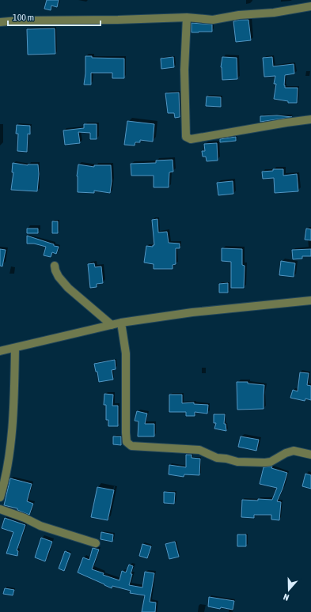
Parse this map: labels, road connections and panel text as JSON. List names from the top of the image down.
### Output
{
  "scale_bar": "100 m",
  "north": "bottom"
}
